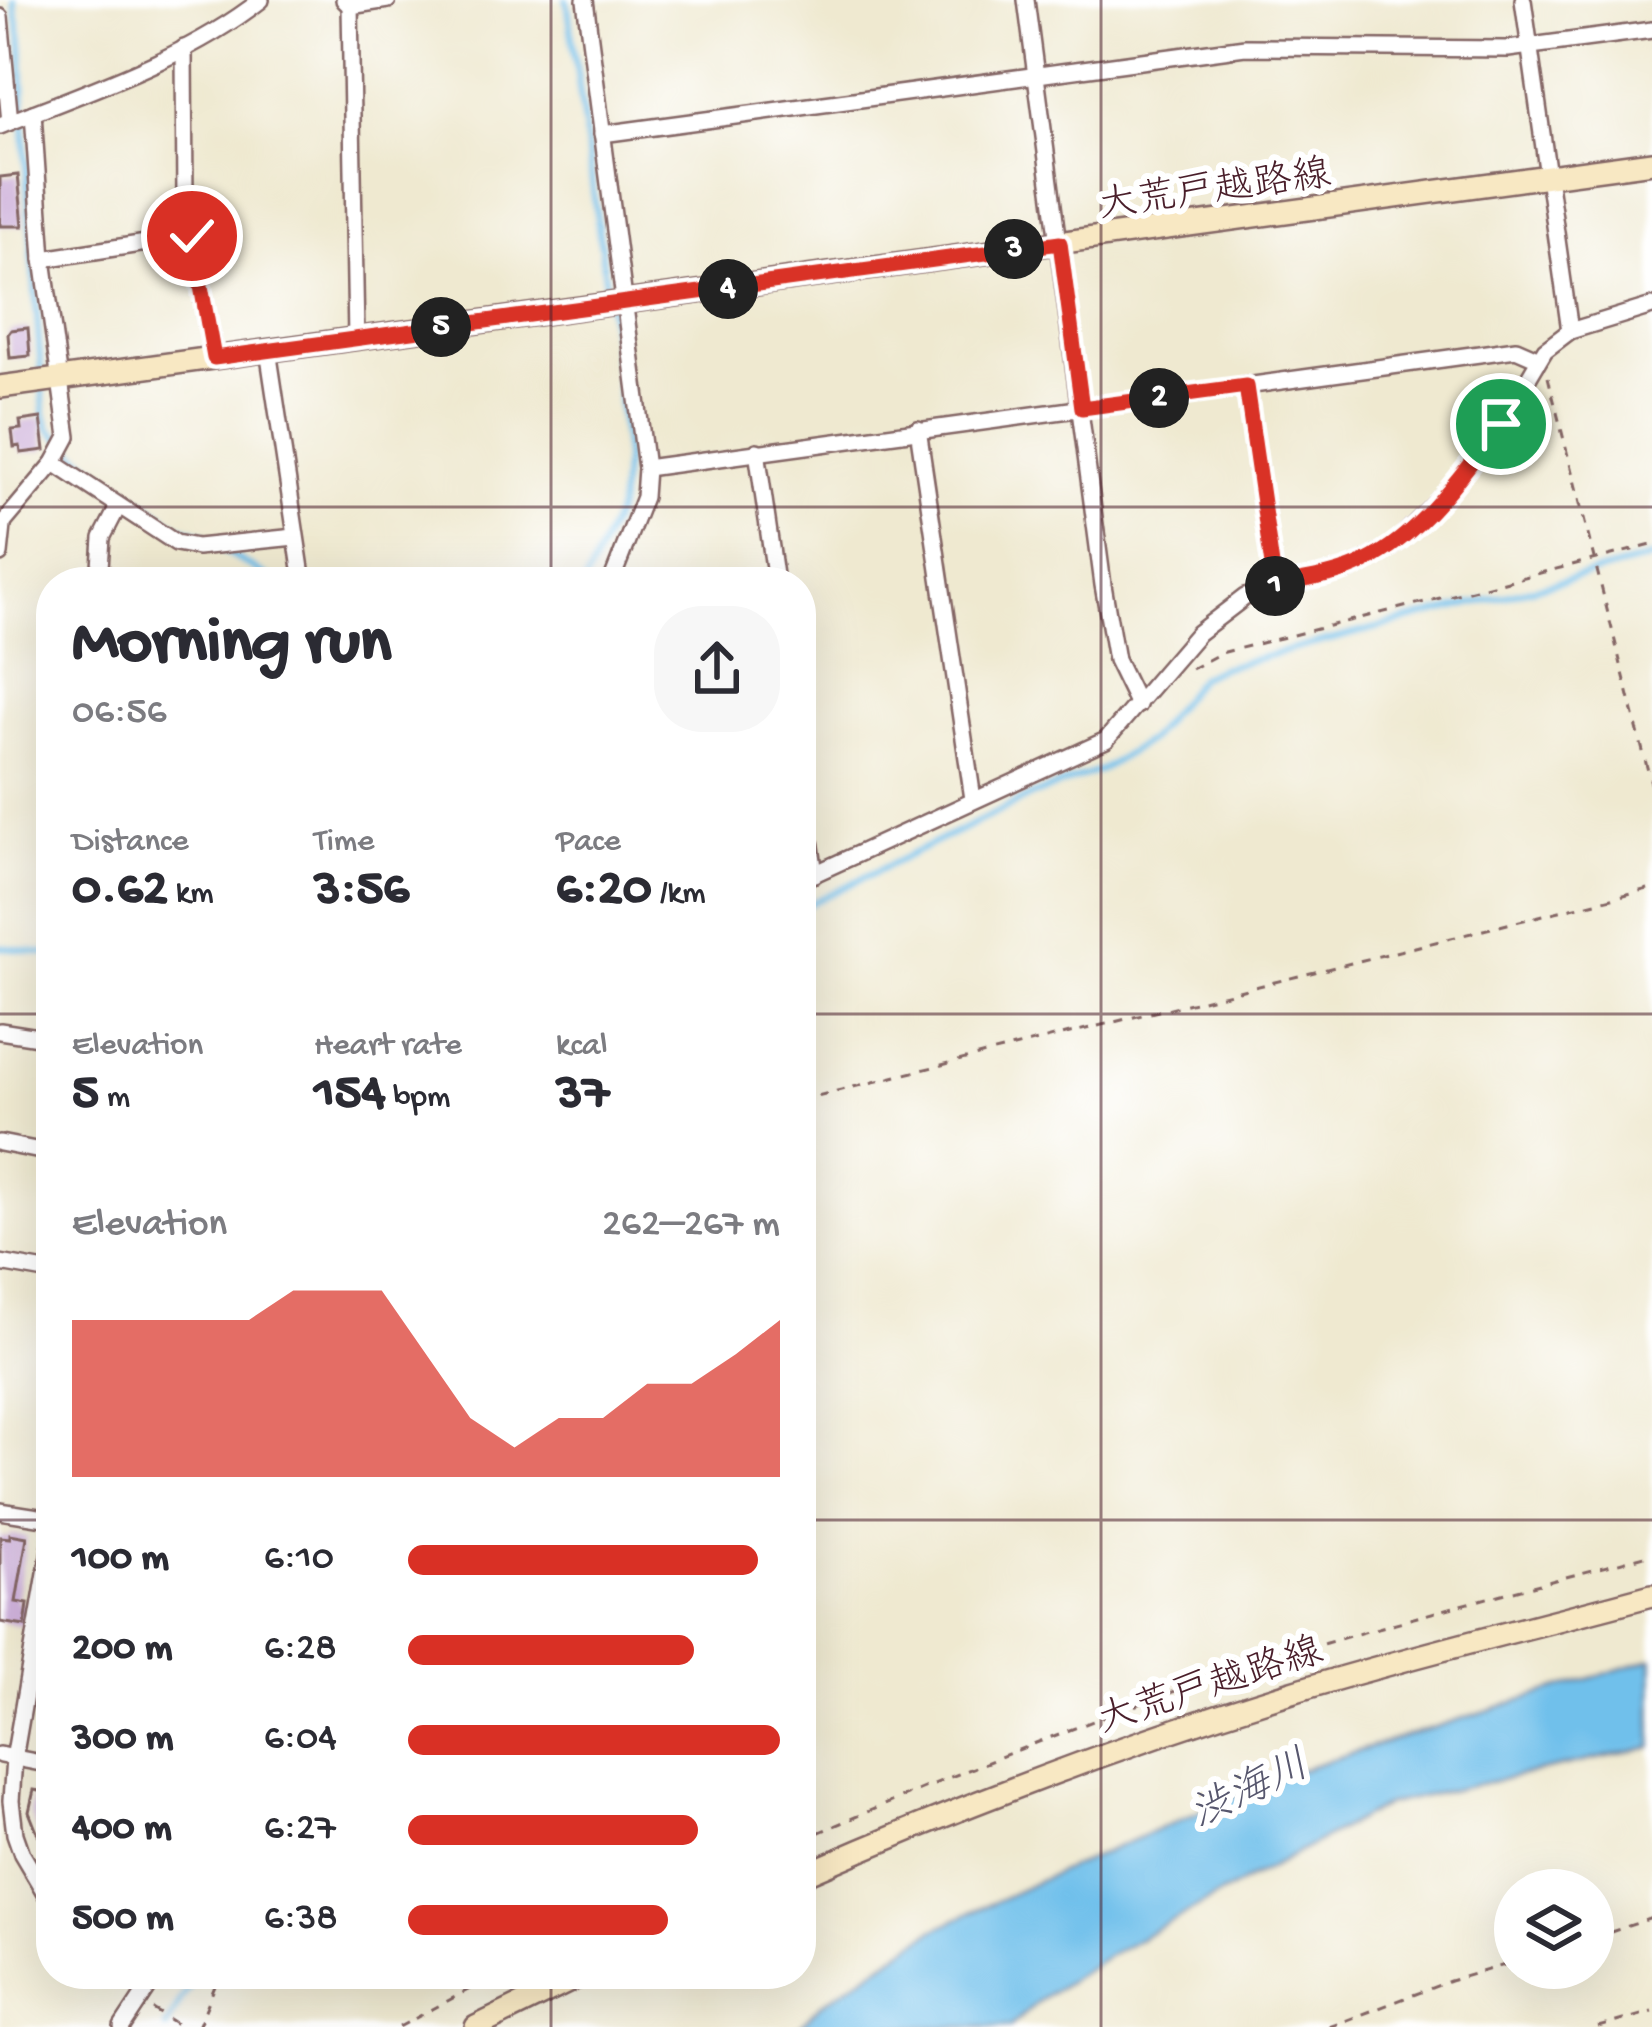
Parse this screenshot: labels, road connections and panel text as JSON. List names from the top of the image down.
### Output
{
  "streets": {
    "main road": ["大荒戸越路線"]
  },
  "water": ["渋海川"],
  "page": {
    "pins": [
      "3",
      "4",
      "5",
      "2",
      "1"
    ],
    "heading": ["Morning run", "06:56"],
    "stats": [
      ["Distance", "0.62 km"],
      ["Time", "3:56"],
      ["Pace", "6:20 /km"],
      ["Elevation", "5 m"],
      ["Heart rate", "154 bpm"],
      ["kcal", "37"]
    ],
    "chart": ["Elevation", "262–267 m"],
    "list": [
      {
        "name": "100 m",
        "note": "6:10"
      },
      {
        "name": "200 m",
        "note": "6:28"
      },
      {
        "name": "300 m",
        "note": "6:04"
      },
      {
        "name": "400 m",
        "note": "6:27"
      },
      {
        "name": "500 m",
        "note": "6:38"
      }
    ]
  }
}
